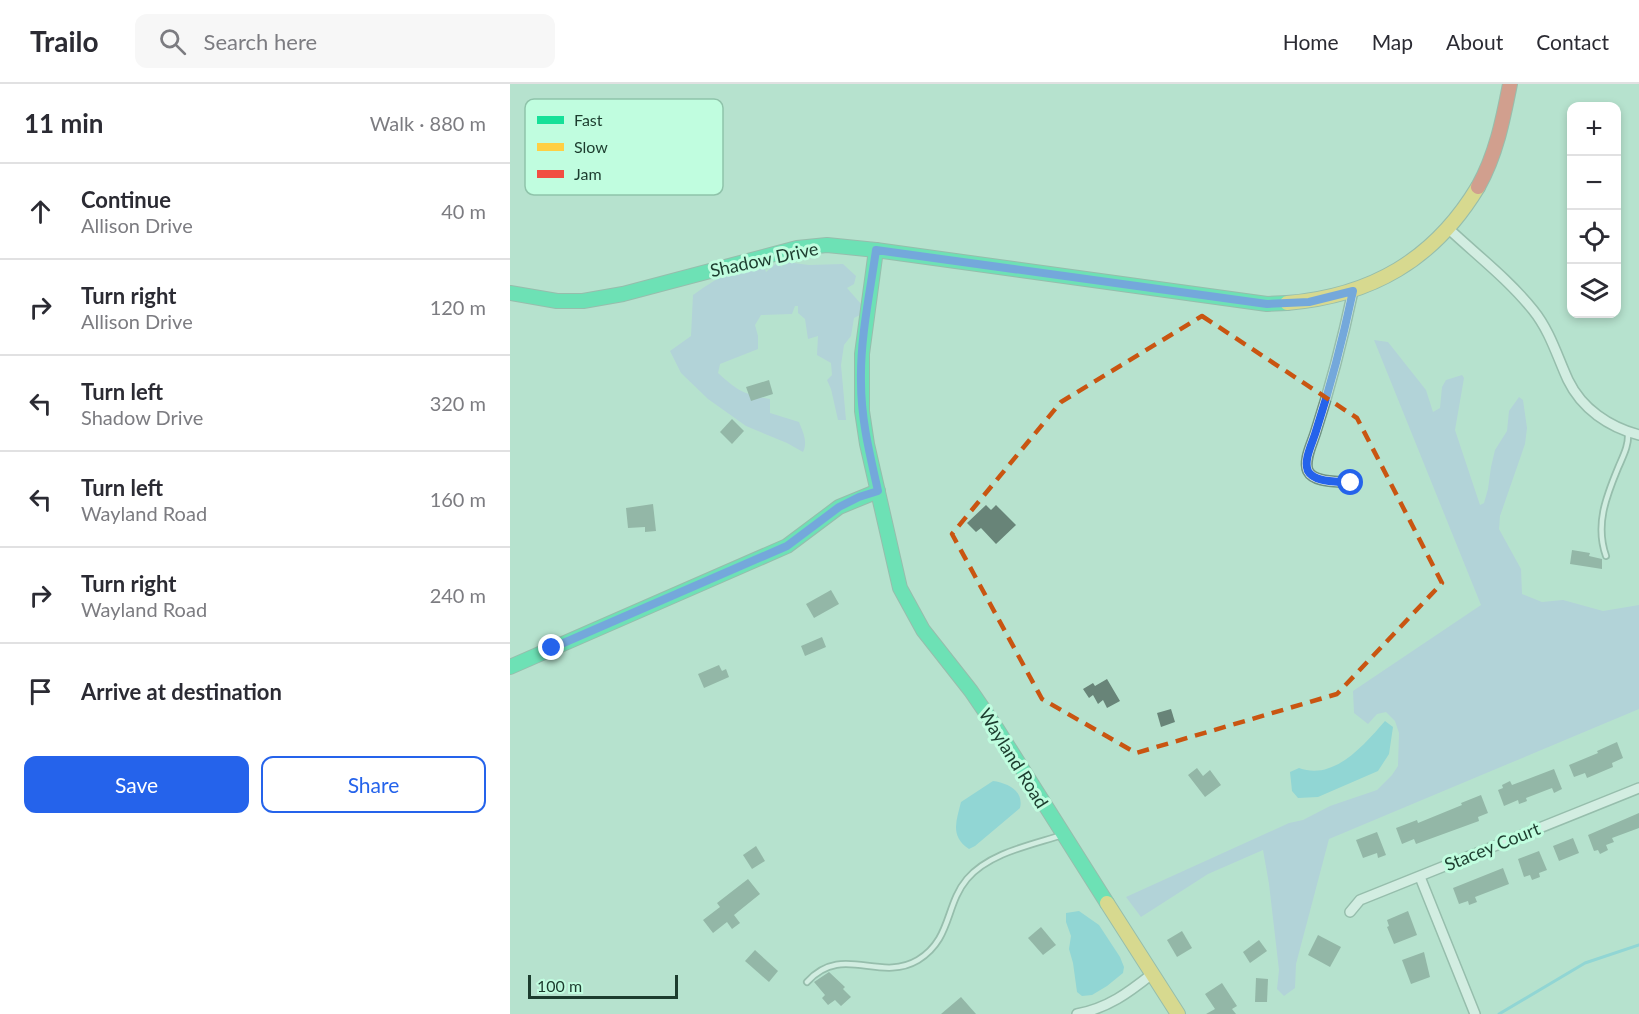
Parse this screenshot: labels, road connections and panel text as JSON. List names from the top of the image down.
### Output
{
  "streets": {
    "street": ["Shadow Drive", "Wayland Road", "Stacey Court"]
  },
  "crossings": [
    ["Shadow Drive", "Wayland Road"]
  ],
  "legend": ["Fast", "Slow", "Jam"],
  "scale_bar": "100 m",
  "page": {
    "header": "Trailo",
    "search": "Search here",
    "nav": [
      "Home",
      "Map",
      "About",
      "Contact"
    ],
    "heading": ["11 min", "Walk · 880 m"],
    "map_buttons": ["+", "−"],
    "list": [
      ["Continue", "Allison Drive", "40 m"],
      ["Turn right", "Allison Drive", "120 m"],
      ["Turn left", "Shadow Drive", "320 m"],
      ["Turn left", "Wayland Road", "160 m"],
      ["Turn right", "Wayland Road", "240 m"],
      "Arrive at destination"
    ],
    "buttons": ["Save", "Share"],
    "scale": "100 m"
  }
}
